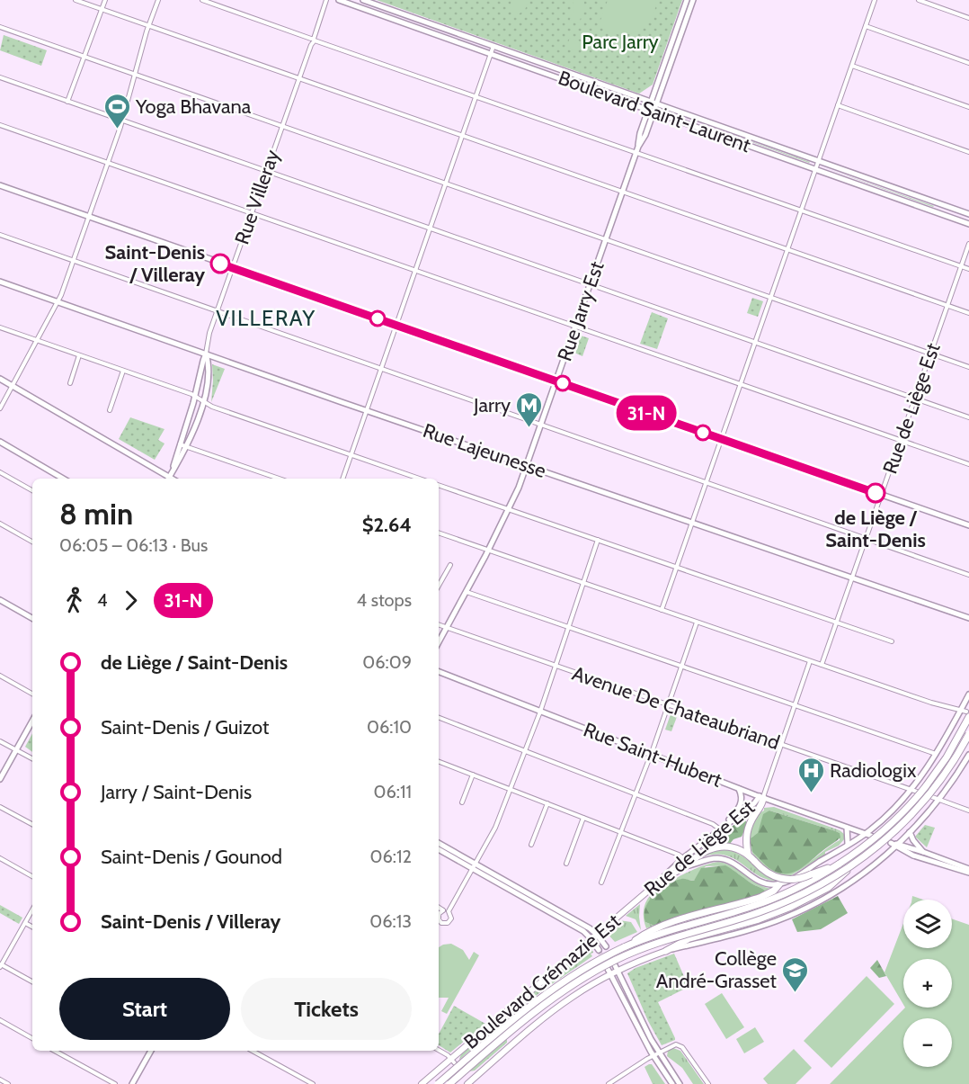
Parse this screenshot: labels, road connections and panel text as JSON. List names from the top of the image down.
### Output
{
  "streets": {
    "main road": [
      "Boulevard Saint-Laurent",
      "Rue Villeray",
      "Rue Jarry Est",
      "Rue de Liège Est",
      "Rue Lajeunesse",
      "Rue Saint-Hubert",
      "Boulevard Crémazie Est"
    ],
    "street": ["Avenue De Chateaubriand"]
  },
  "crossings": [
    ["Boulevard Saint-Laurent", "Rue Jarry Est"],
    ["Rue Villeray", "Rue Lajeunesse"],
    ["Rue Jarry Est", "Rue Lajeunesse"],
    ["Rue Jarry Est", "Avenue De Chateaubriand"],
    ["Rue de Liège Est", "Rue Lajeunesse"],
    ["Rue de Liège Est", "Avenue De Chateaubriand"],
    ["Rue de Liège Est", "Rue Saint-Hubert"],
    ["Rue de Liège Est", "Boulevard Crémazie Est"]
  ],
  "districts": ["VILLERAY"],
  "parks": ["Parc Jarry"],
  "places": {
    "sports": ["Yoga Bhavana"],
    "other": ["Saint-Denis / Villeray", "de Liège / Saint-Denis"],
    "metro station": ["Jarry"],
    "hospital": ["Radiologix"],
    "school or university": ["Collège André-Grasset"]
  },
  "lines": ["bus line 31-N"],
  "page": {
    "on_map": "31-N",
    "heading": ["8 min", "06:05 – 06:13 · Bus", "$2.64"],
    "legs": ["4", "31-N", "4 stops"],
    "list": [
      {
        "name": "de Liège / Saint-Denis",
        "value": "06:09"
      },
      {
        "name": "Saint-Denis / Guizot",
        "value": "06:10"
      },
      {
        "name": "Jarry / Saint-Denis",
        "value": "06:11"
      },
      {
        "name": "Saint-Denis / Gounod",
        "value": "06:12"
      },
      {
        "name": "Saint-Denis / Villeray",
        "value": "06:13"
      }
    ],
    "map_buttons": ["+", "−"],
    "buttons": ["Start", "Tickets"]
  }
}
